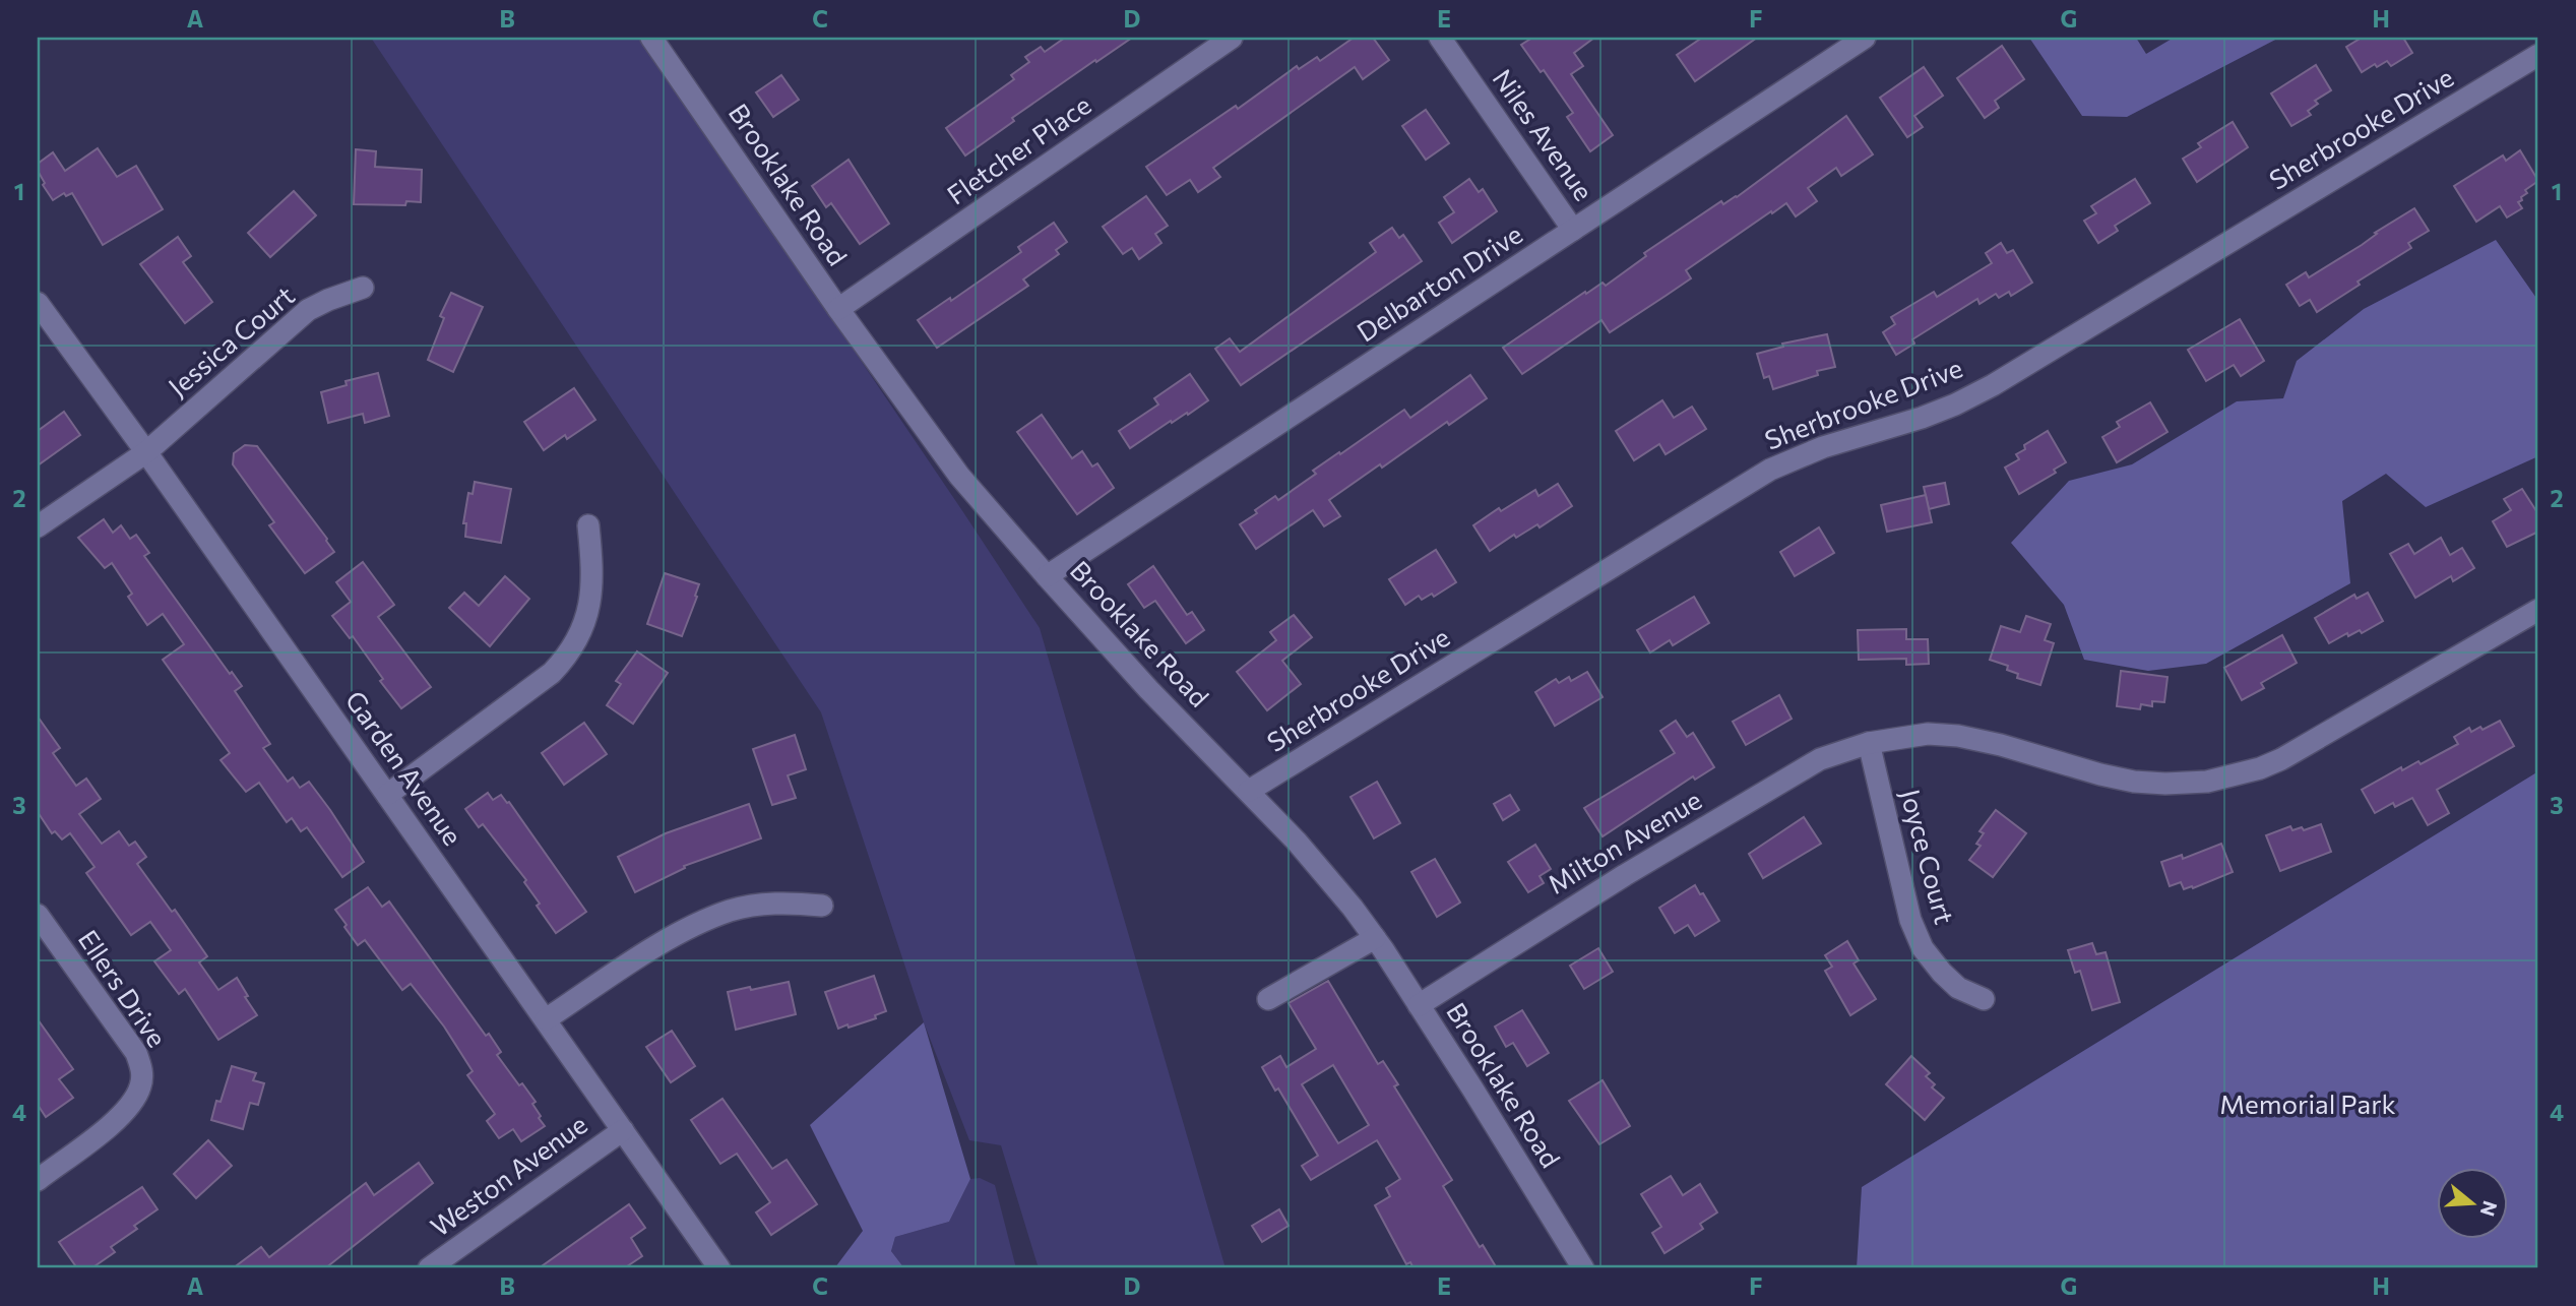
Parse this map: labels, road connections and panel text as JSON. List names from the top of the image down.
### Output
{
  "streets": {
    "street": [
      "Sherbrooke Drive",
      "Niles Avenue",
      "Fletcher Place",
      "Brooklake Road",
      "Delbarton Drive",
      "Jessica Court",
      "Garden Avenue",
      "Milton Avenue",
      "Joyce Court",
      "Ellers Drive",
      "Weston Avenue"
    ]
  },
  "crossings": [
    ["Sherbrooke Drive", "Brooklake Road"],
    ["Niles Avenue", "Delbarton Drive"],
    ["Fletcher Place", "Brooklake Road"],
    ["Brooklake Road", "Delbarton Drive"],
    ["Brooklake Road", "Milton Avenue"],
    ["Jessica Court", "Garden Avenue"],
    ["Garden Avenue", "Weston Avenue"],
    ["Milton Avenue", "Joyce Court"]
  ],
  "parks": ["Memorial Park"],
  "north": "right",
  "grid": {
    "columns": [
      "A",
      "B",
      "C",
      "D",
      "E",
      "F",
      "G",
      "H"
    ],
    "rows": [
      "1",
      "2",
      "3",
      "4"
    ]
  }
}
